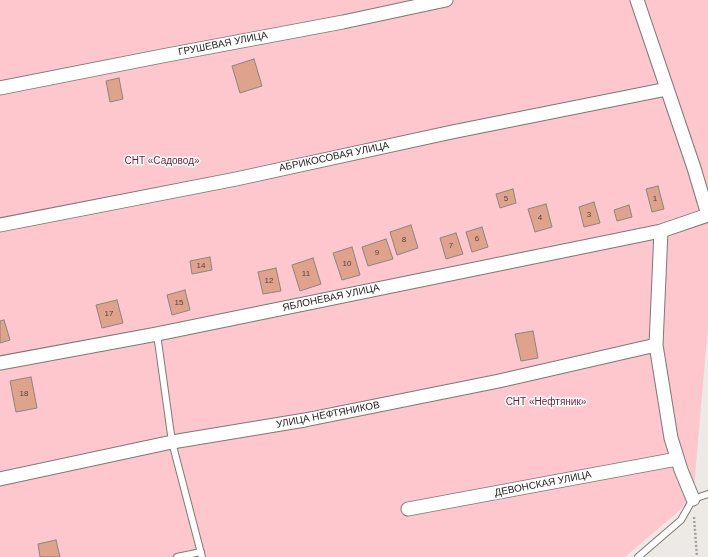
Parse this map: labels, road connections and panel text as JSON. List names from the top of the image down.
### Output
{
  "streets": {
    "street": [
      "ГРУШЕВАЯ УЛИЦА",
      "АБРИКОСОВАЯ УЛИЦА",
      "ЯБЛОНЕВАЯ УЛИЦА",
      "УЛИЦА НЕФТЯНИКОВ",
      "ДЕВОНСКАЯ УЛИЦА"
    ]
  },
  "crossings": [
    ["АБРИКОСОВАЯ УЛИЦА", "ЯБЛОНЕВАЯ УЛИЦА"]
  ],
  "parks": ["СНТ «Садовод»", "СНТ «Нефтяник»"],
  "house_numbers": [
    "5",
    "1",
    "3",
    "4",
    "6",
    "8",
    "7",
    "9",
    "10",
    "14",
    "11",
    "12",
    "15",
    "17",
    "18"
  ]
}
